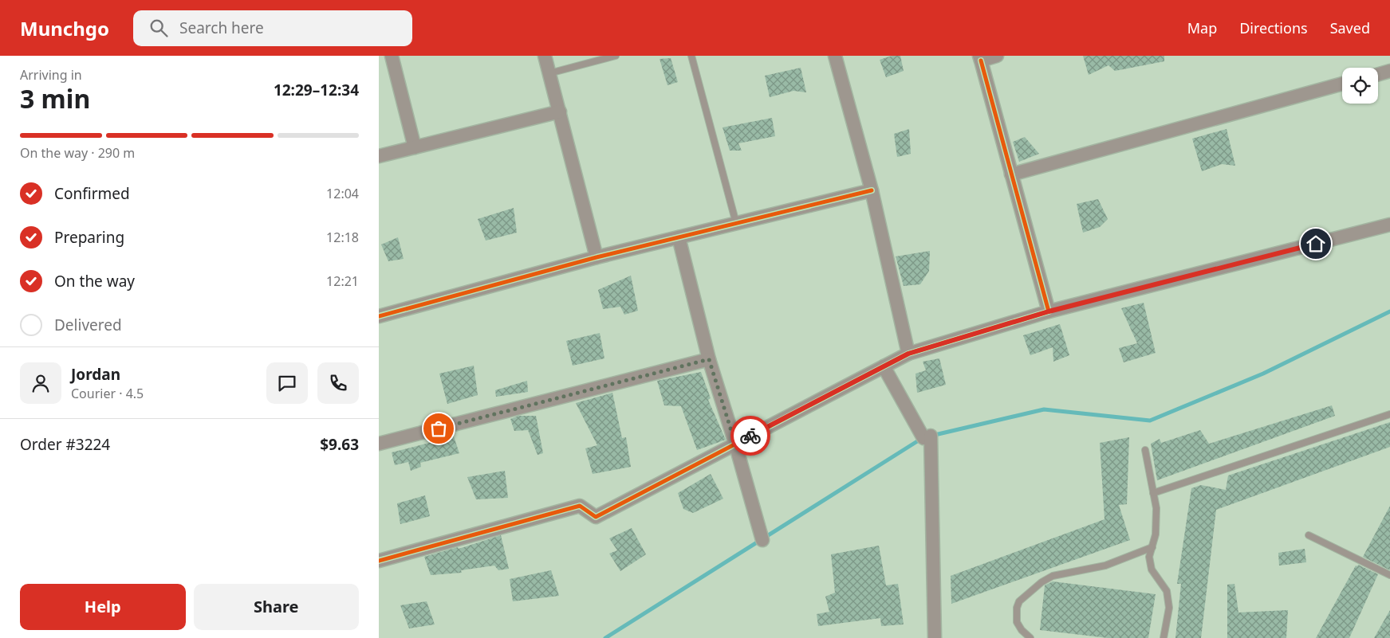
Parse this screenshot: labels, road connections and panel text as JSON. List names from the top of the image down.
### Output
{
  "page": {
    "header": "Munchgo",
    "search": "Search here",
    "nav": ["Map", "Directions", "Saved"],
    "heading": ["3 min", "Arriving in", "12:29–12:34"],
    "panel": [
      "Jordan",
      "Courier · 4.5",
      "Order #3224",
      "$9.63"
    ],
    "bar": "On the way · 290 m",
    "list": [
      ["Confirmed", "12:04"],
      ["Preparing", "12:18"],
      ["On the way", "12:21"],
      "Delivered"
    ],
    "buttons": ["Help", "Share"]
  }
}
